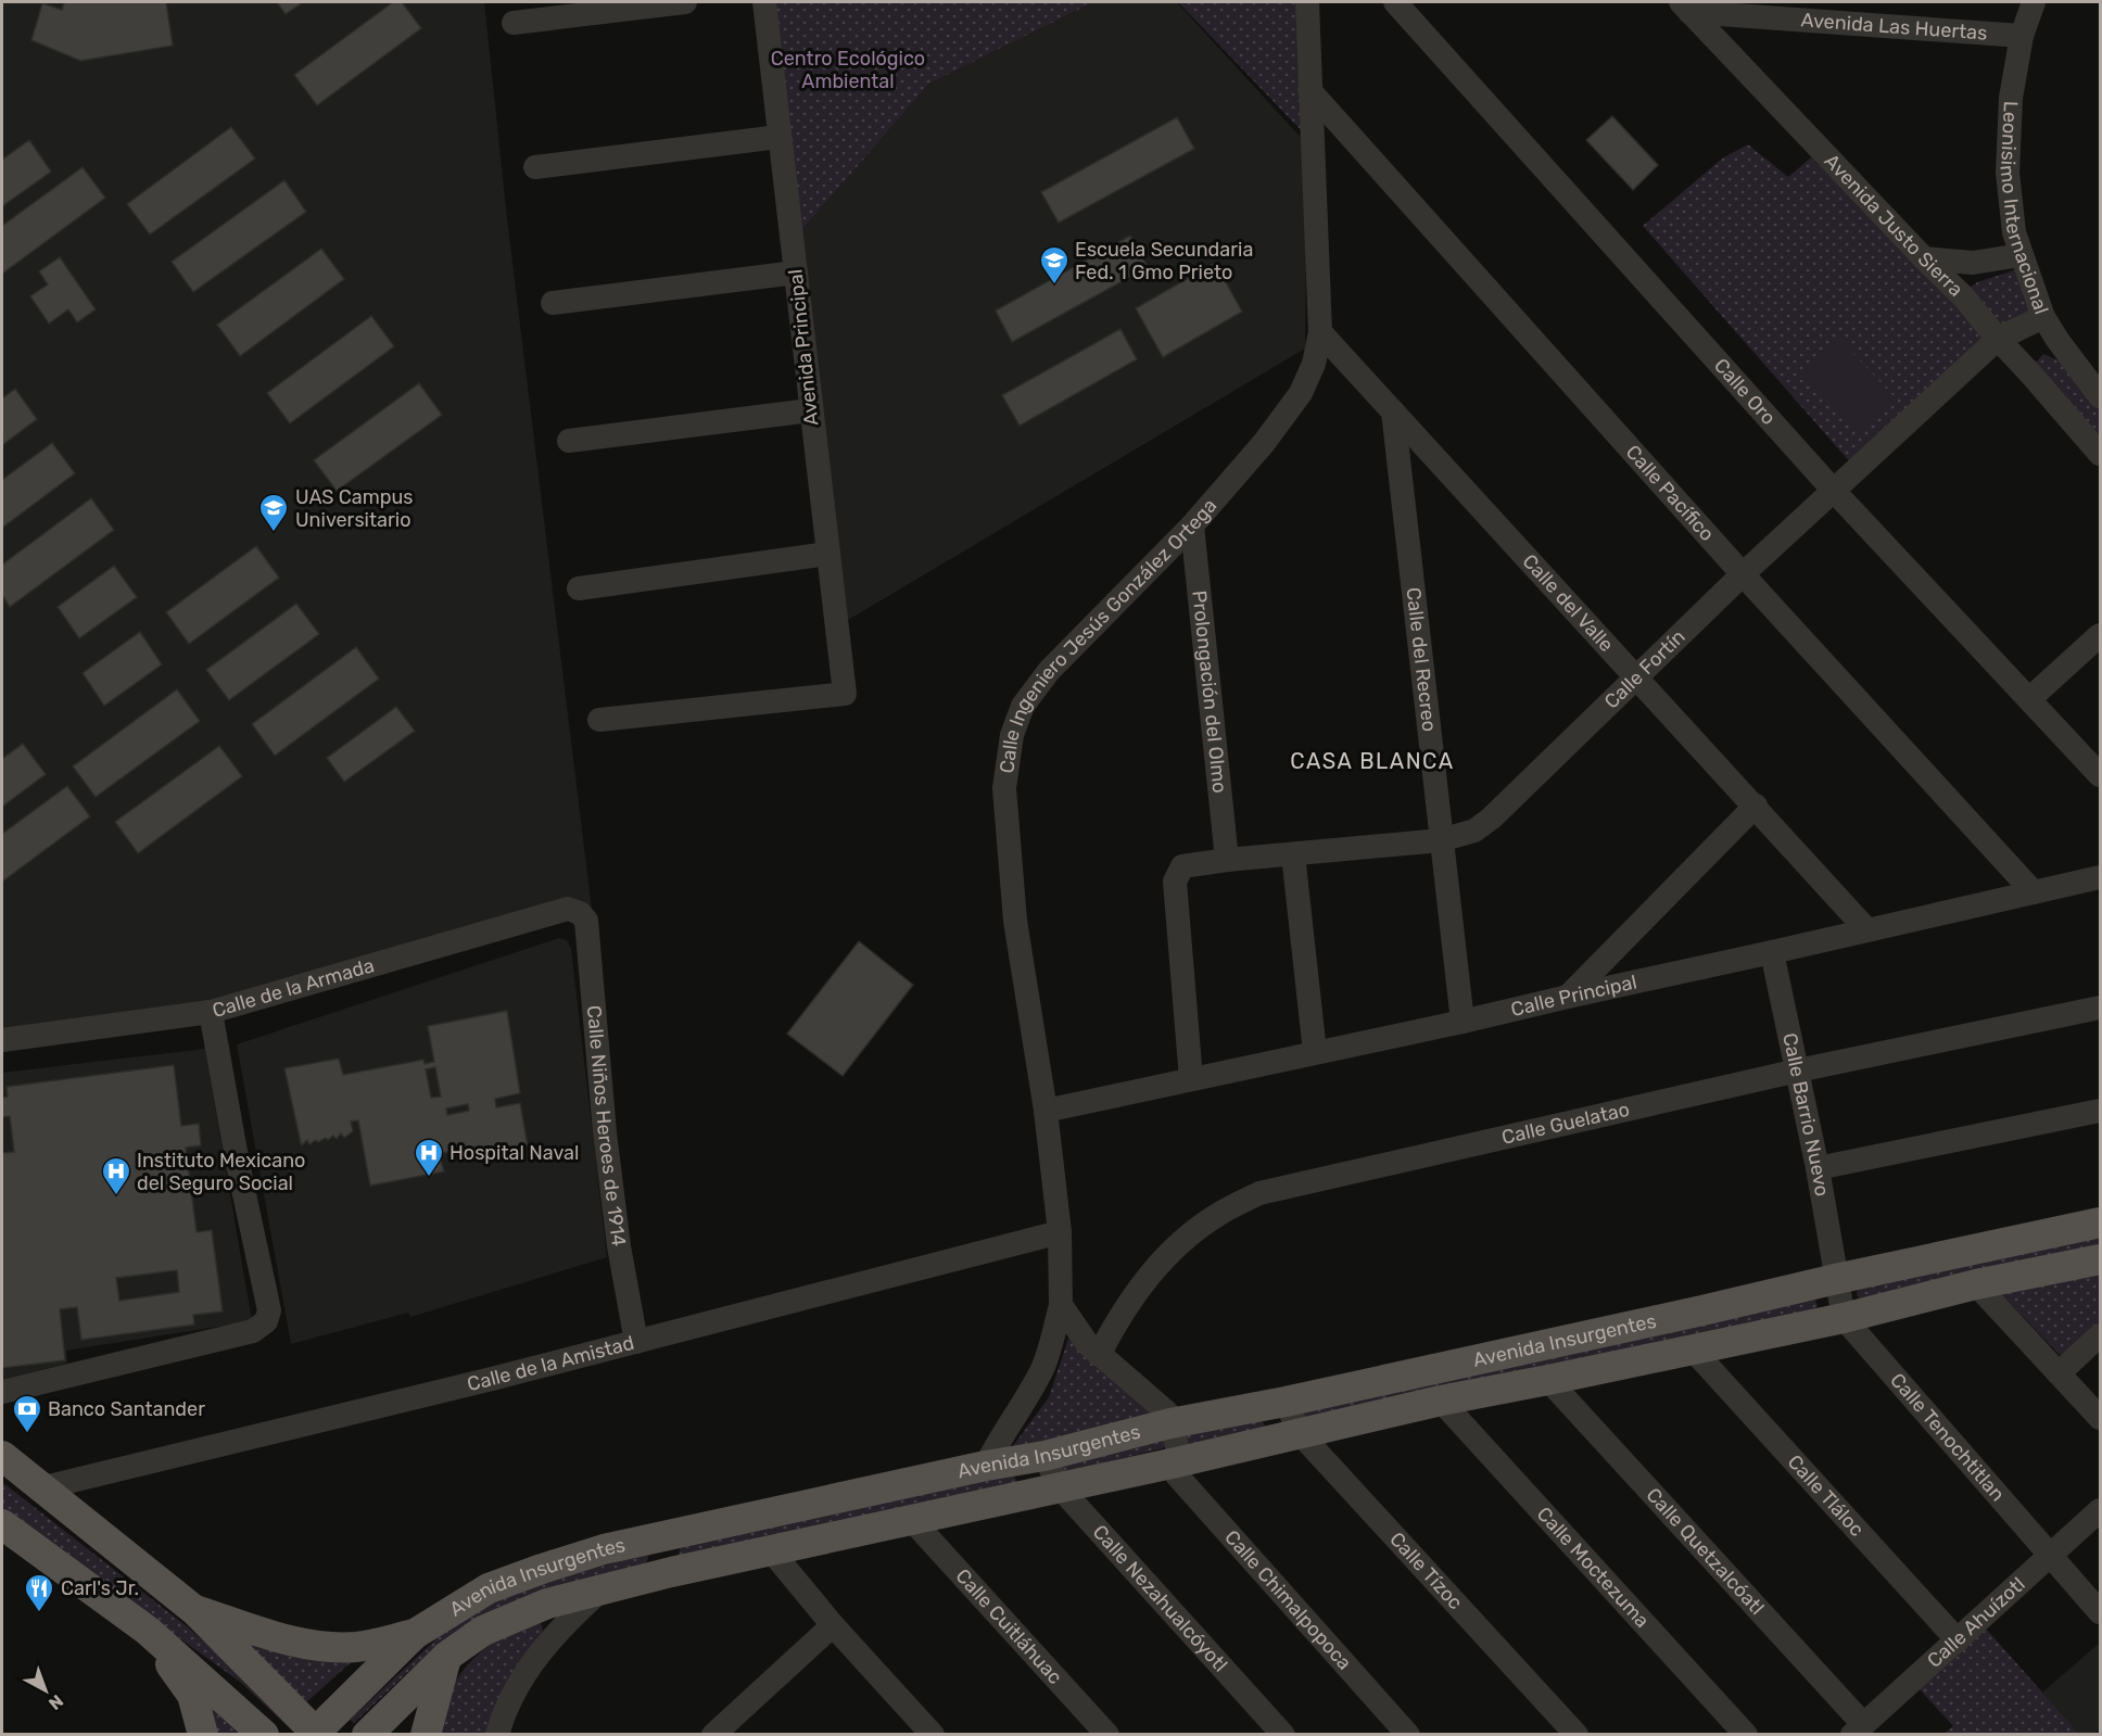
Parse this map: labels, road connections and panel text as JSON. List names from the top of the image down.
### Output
{
  "streets": {
    "main road": ["Avenida Insurgentes"],
    "street": [
      "Avenida Las Huertas",
      "Leonisimo Internacional",
      "Avenida Justo Sierra",
      "Avenida Principal",
      "Calle Oro",
      "Calle Pacífico",
      "Calle del Valle",
      "Calle Ingeniero Jesús González Ortega",
      "Calle del Recreo",
      "Calle Fortín",
      "Prolongación del Olmo",
      "Calle de la Armada",
      "Calle Principal",
      "Calle Barrio Nuevo",
      "Calle Guelatao",
      "Calle Niños Heroes de 1914",
      "Calle de la Amistad",
      "Calle Tenochtitlan",
      "Calle Tláloc",
      "Calle Quetzalcóatl",
      "Calle Moctezuma",
      "Calle Tízoc",
      "Calle Nezahualcóyotl",
      "Calle Chimalpopoca",
      "Calle Ahuízotl",
      "Calle Cuitláhuac"
    ]
  },
  "crossings": [
    ["Avenida Las Huertas", "Leonisimo Internacional"],
    ["Avenida Las Huertas", "Avenida Justo Sierra"],
    ["Leonisimo Internacional", "Calle Fortín"],
    ["Avenida Justo Sierra", "Calle Fortín"],
    ["Calle Oro", "Calle Fortín"],
    ["Calle Pacífico", "Calle Ingeniero Jesús González Ortega"],
    ["Calle Pacífico", "Calle Fortín"],
    ["Calle Pacífico", "Calle Principal"],
    ["Calle del Valle", "Calle Ingeniero Jesús González Ortega"],
    ["Calle del Valle", "Calle del Recreo"],
    ["Calle del Valle", "Calle Fortín"],
    ["Calle del Valle", "Calle Principal"],
    ["Calle Ingeniero Jesús González Ortega", "Prolongación del Olmo"],
    ["Calle Ingeniero Jesús González Ortega", "Calle Principal"],
    ["Calle Ingeniero Jesús González Ortega", "Avenida Insurgentes"],
    ["Calle Ingeniero Jesús González Ortega", "Calle de la Amistad"],
    ["Calle del Recreo", "Calle Fortín"],
    ["Calle del Recreo", "Calle Principal"],
    ["Calle Fortín", "Prolongación del Olmo"],
    ["Calle Fortín", "Calle Principal"],
    ["Calle de la Armada", "Calle Niños Heroes de 1914"],
    ["Calle Principal", "Calle Barrio Nuevo"],
    ["Calle Barrio Nuevo", "Calle Guelatao"],
    ["Calle Barrio Nuevo", "Avenida Insurgentes"],
    ["Calle Niños Heroes de 1914", "Calle de la Amistad"],
    ["Avenida Insurgentes", "Calle Tenochtitlan"],
    ["Avenida Insurgentes", "Calle Tláloc"],
    ["Avenida Insurgentes", "Calle Quetzalcóatl"],
    ["Avenida Insurgentes", "Calle Moctezuma"],
    ["Avenida Insurgentes", "Calle Tízoc"],
    ["Avenida Insurgentes", "Calle Nezahualcóyotl"],
    ["Avenida Insurgentes", "Calle Chimalpopoca"],
    ["Avenida Insurgentes", "Calle Cuitláhuac"],
    ["Calle Tenochtitlan", "Calle Ahuízotl"],
    ["Calle Tláloc", "Calle Ahuízotl"],
    ["Calle Quetzalcóatl", "Calle Ahuízotl"]
  ],
  "districts": ["CASA BLANCA"],
  "parks": ["Centro Ecológico Ambiental"],
  "places": {
    "school or university": ["Escuela Secundaria Fed. 1 Gmo Prieto", "UAS Campus Universitario"],
    "hospital": ["Hospital Naval", "Instituto Mexicano del Seguro Social"],
    "bank": ["Banco Santander"],
    "restaurant": ["Carl's Jr."]
  },
  "north": "bottom right"
}
